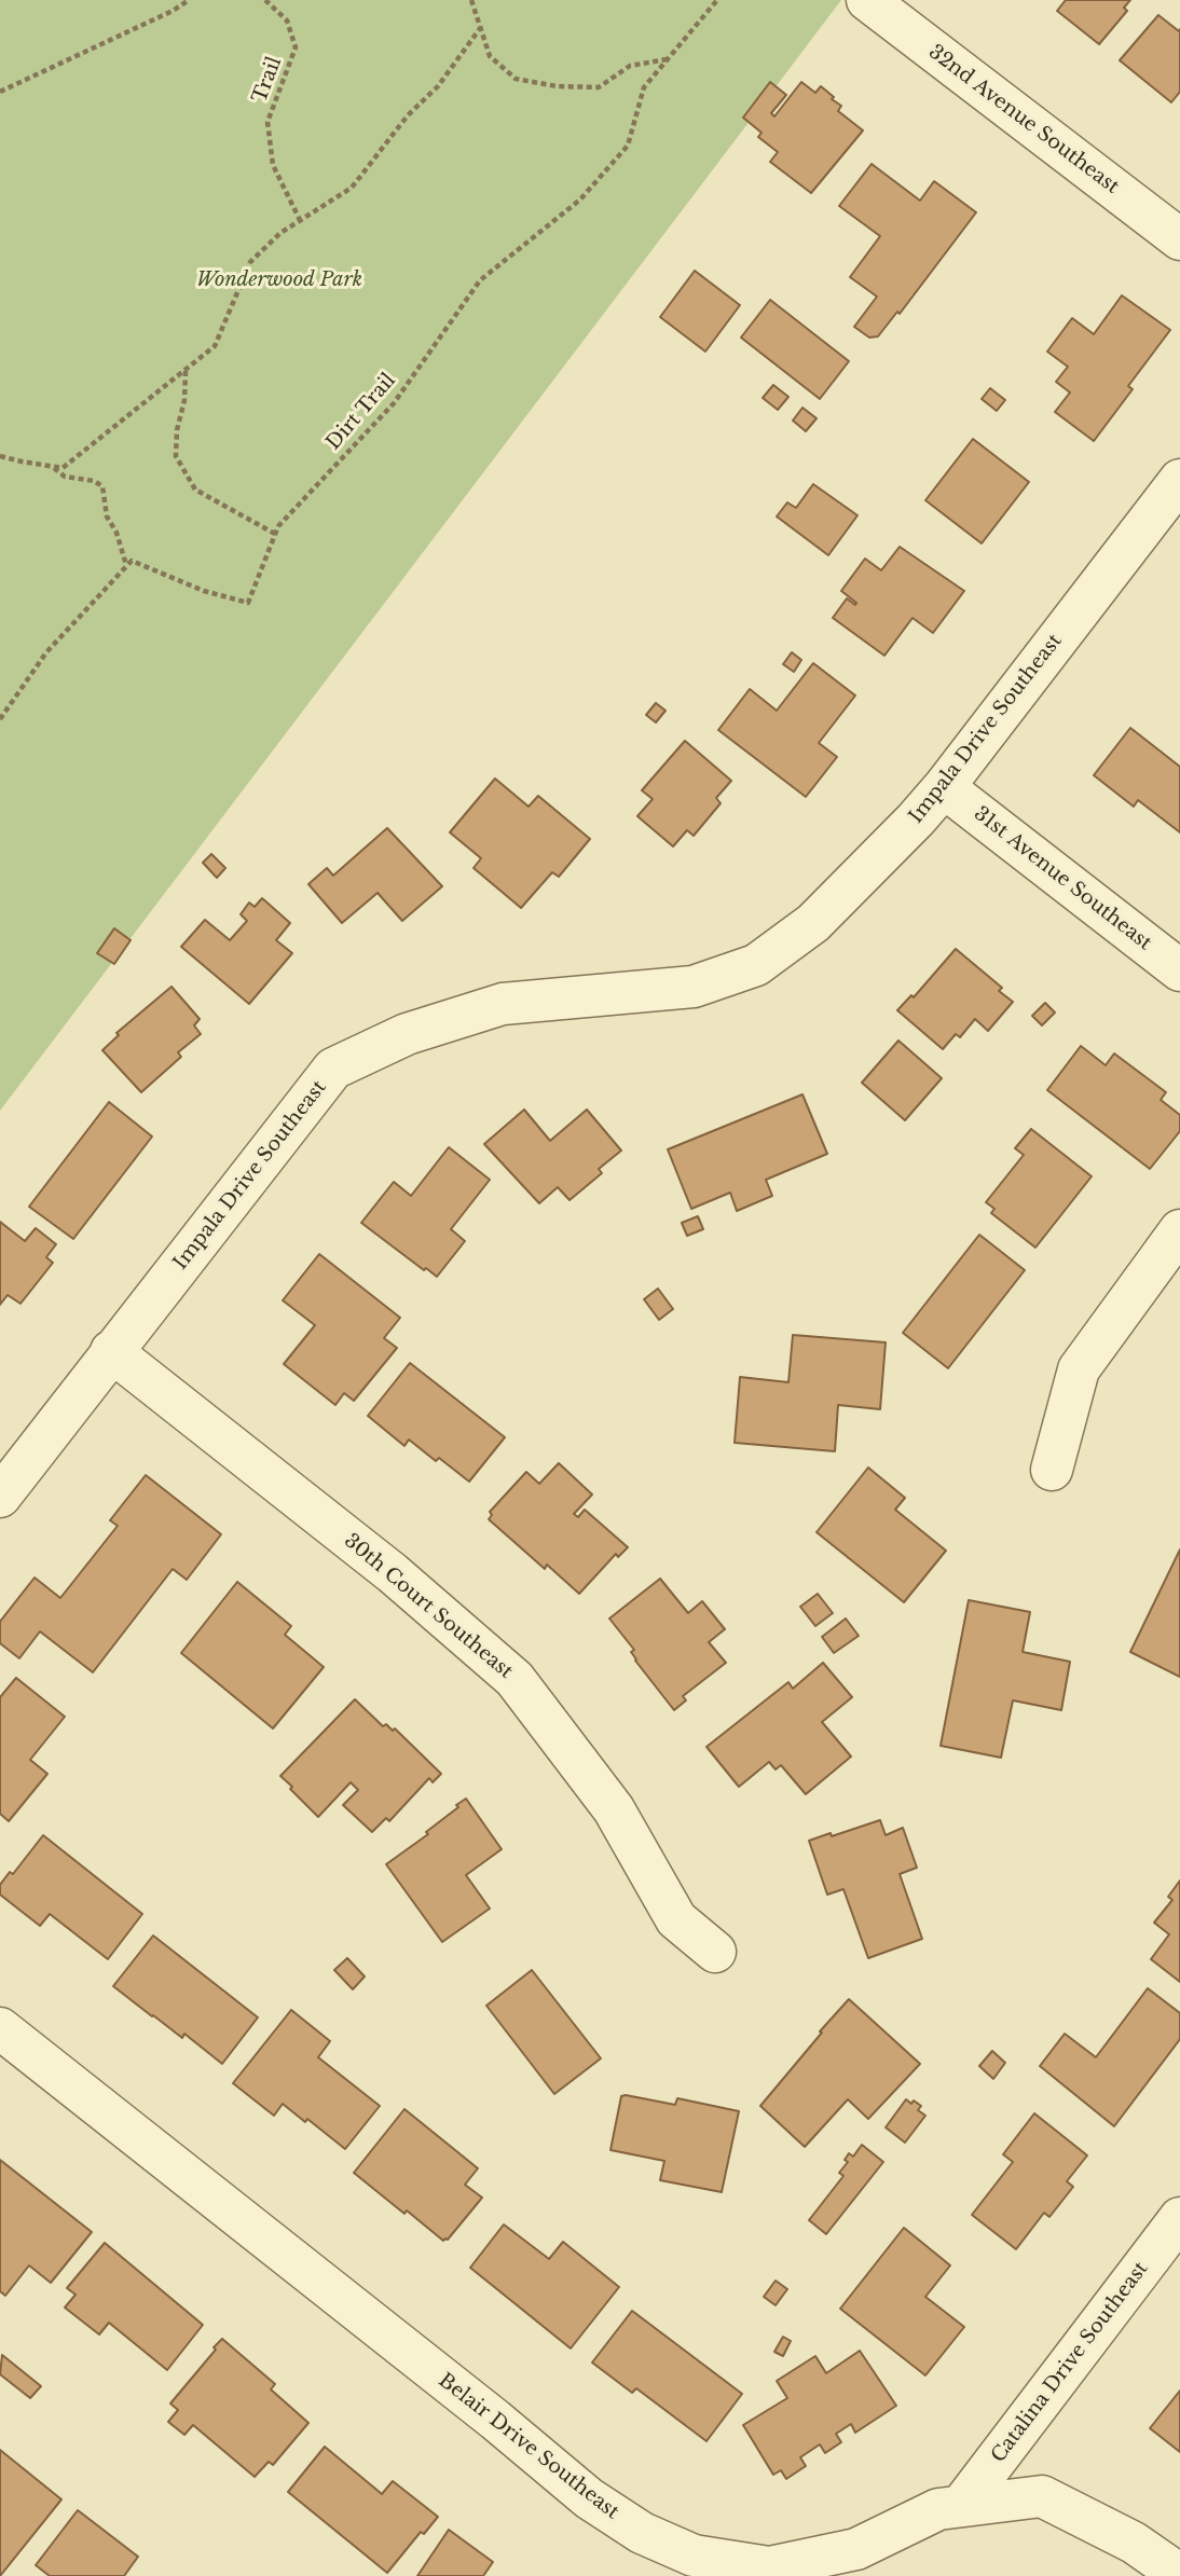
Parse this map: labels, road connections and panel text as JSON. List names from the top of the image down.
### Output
{
  "streets": {
    "street": [
      "32nd Avenue Southeast",
      "Impala Drive Southeast",
      "31st Avenue Southeast",
      "30th Court Southeast",
      "Catalina Drive Southeast",
      "Belair Drive Southeast"
    ],
    "path": ["Trail", "Dirt Trail"]
  },
  "crossings": [
    ["Impala Drive Southeast", "31st Avenue Southeast"],
    ["Impala Drive Southeast", "30th Court Southeast"],
    ["Catalina Drive Southeast", "Belair Drive Southeast"]
  ],
  "parks": ["Wonderwood Park"]
}
